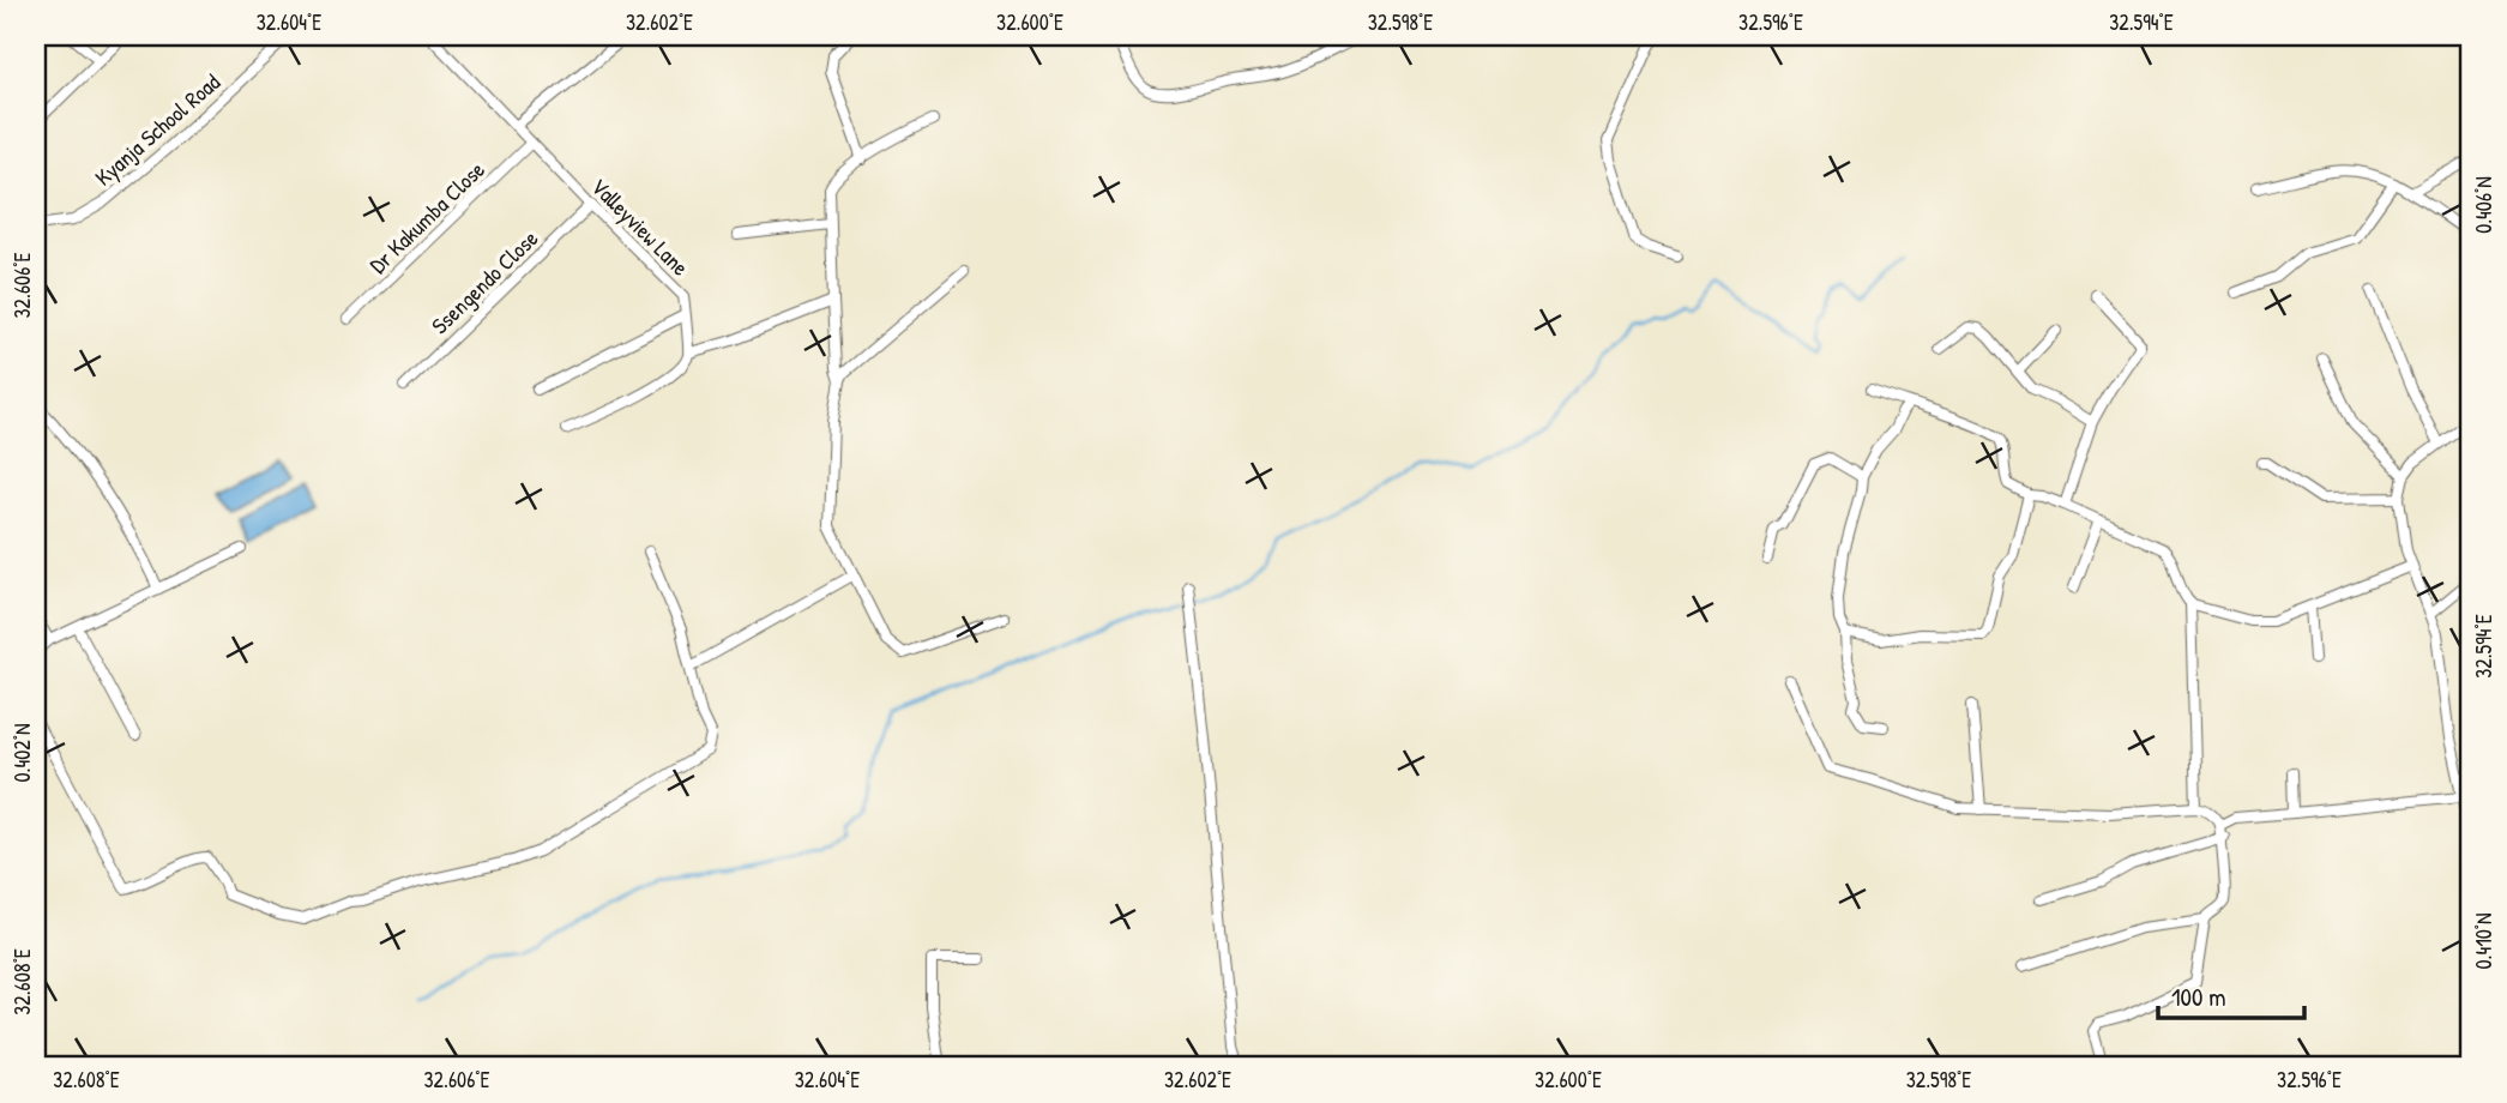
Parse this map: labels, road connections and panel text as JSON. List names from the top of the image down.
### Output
{
  "streets": {
    "street": [
      "Kyanja School Road",
      "Dr Kakumba Close",
      "Valleyview Lane",
      "Ssengendo Close"
    ]
  },
  "crossings": [
    ["Dr Kakumba Close", "Valleyview Lane"],
    ["Valleyview Lane", "Ssengendo Close"]
  ],
  "scale_bar": "100 m",
  "coordinates": [
    "32.604°E",
    "32.602°E",
    "32.600°E",
    "32.598°E",
    "32.596°E",
    "32.594°E",
    "0.406°N",
    "32.606°E",
    "0.402°N",
    "0.410°N",
    "32.608°E"
  ]
}
